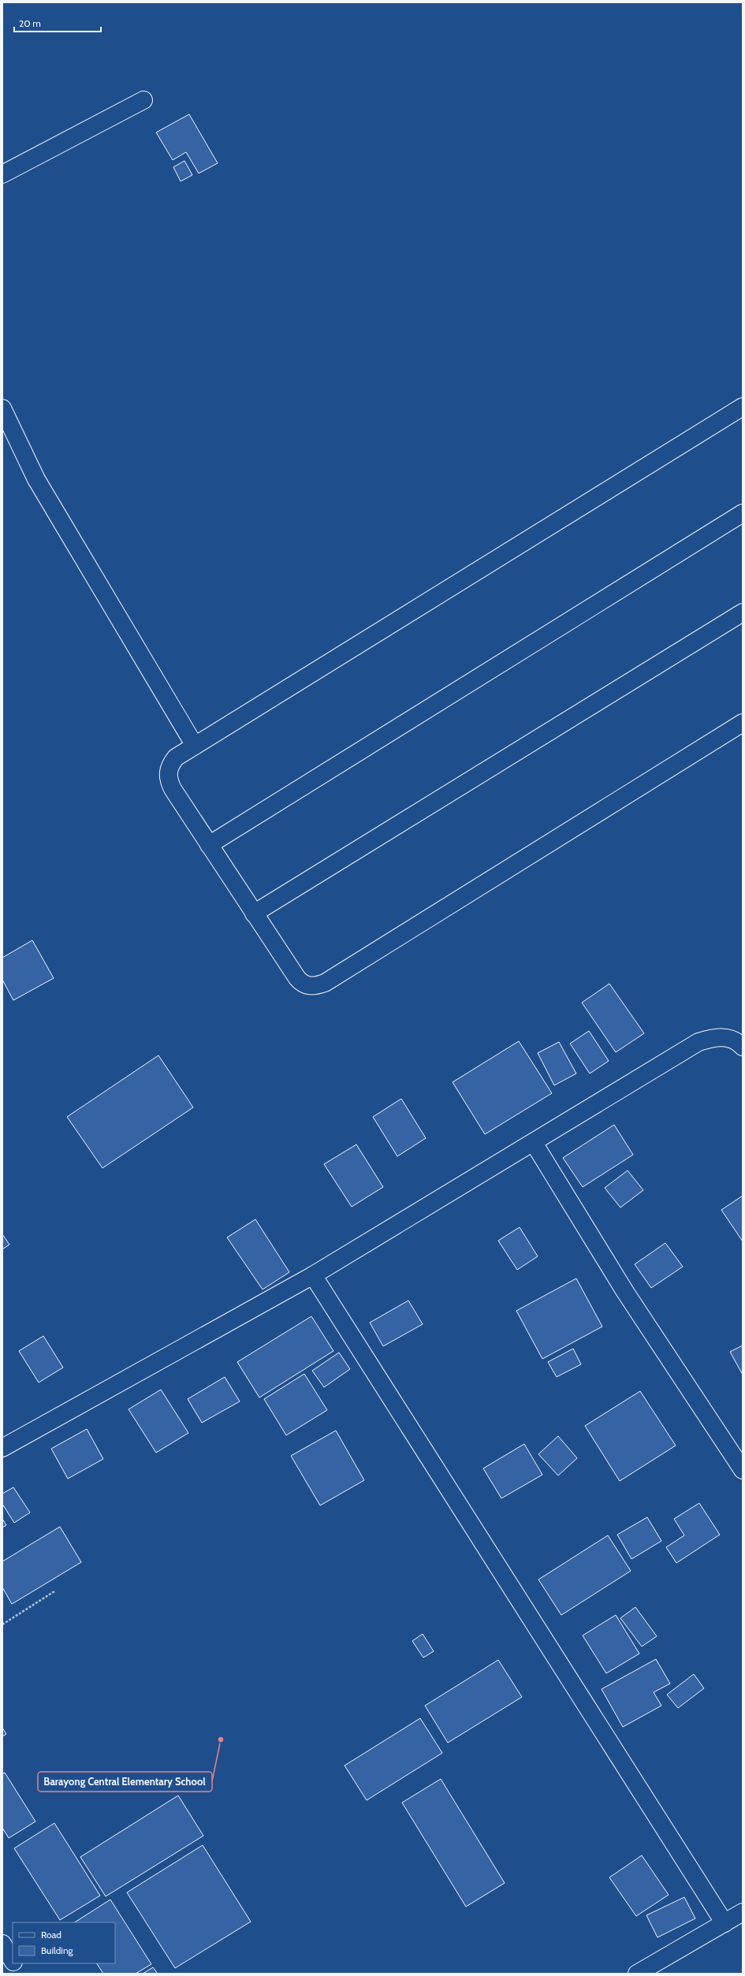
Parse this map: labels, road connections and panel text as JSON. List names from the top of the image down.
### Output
{
  "places": ["Barayong Central Elementary School"],
  "legend": ["Road", "Building"],
  "scale_bar": "20 m"
}
